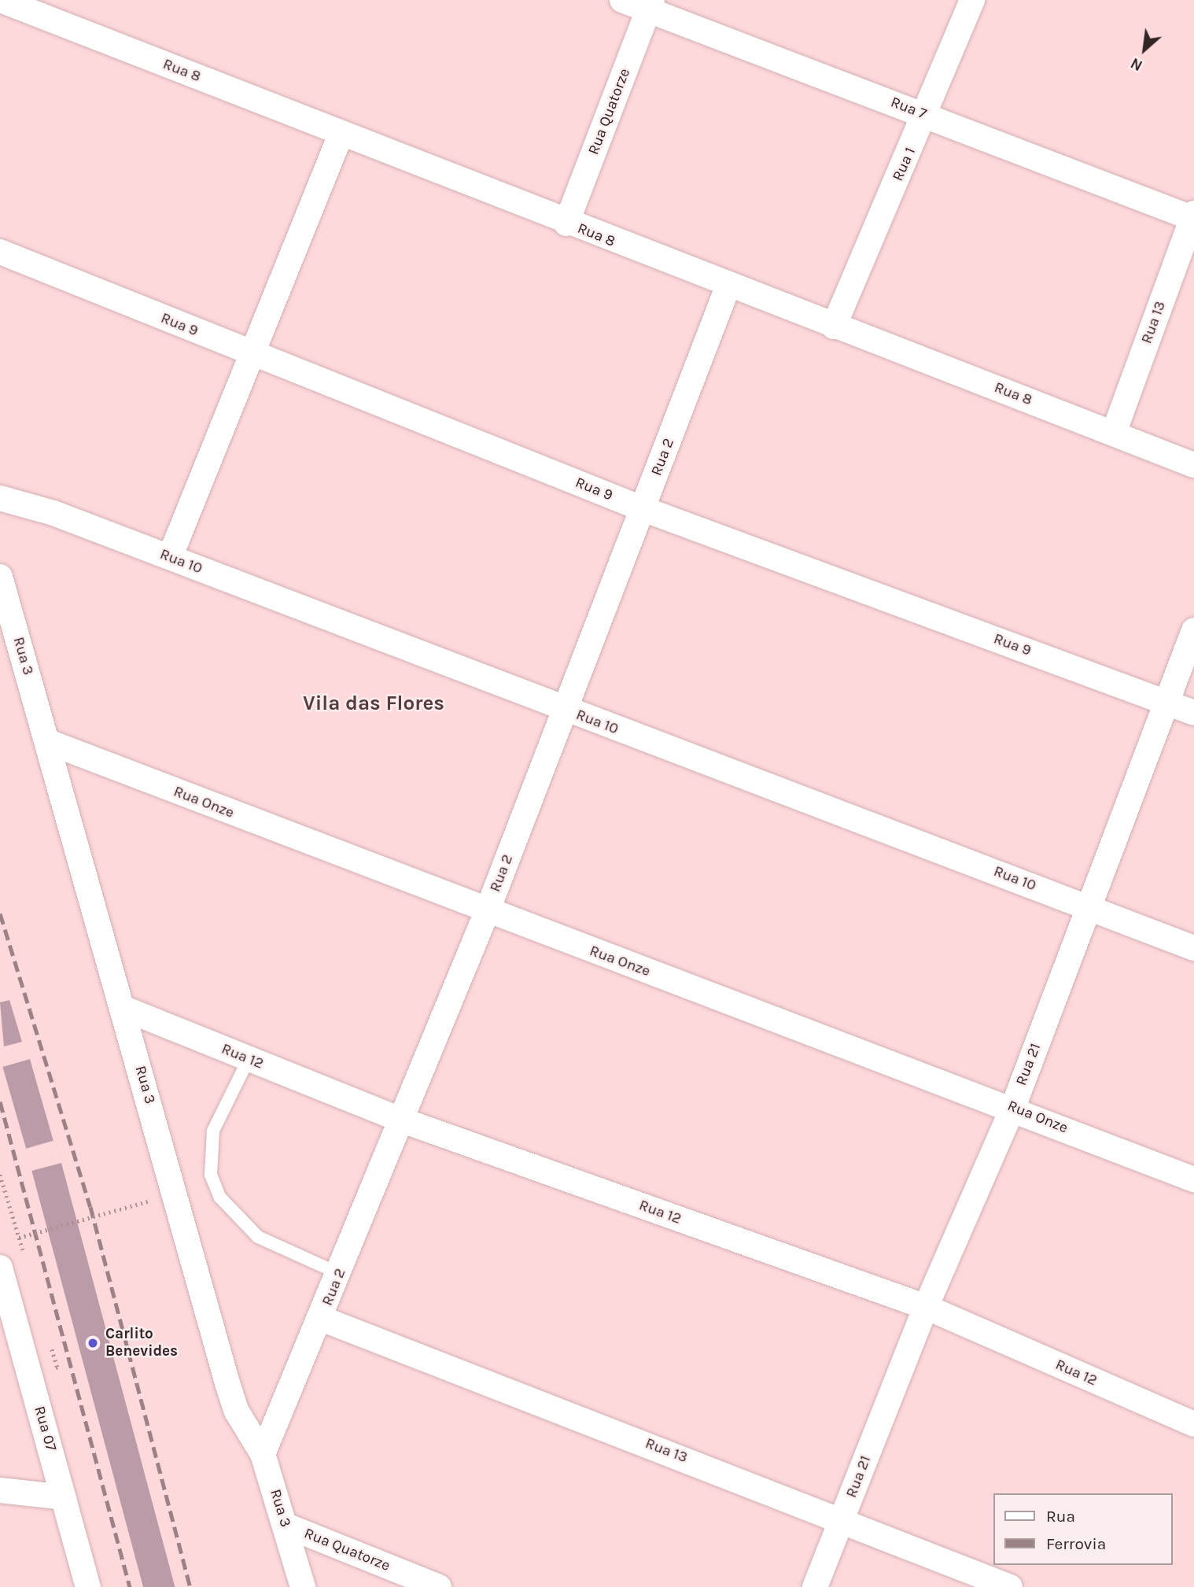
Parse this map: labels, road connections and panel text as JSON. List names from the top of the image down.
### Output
{
  "streets": {
    "street": [
      "Rua 8",
      "Rua 7",
      "Rua Quatorze",
      "Rua 1",
      "Rua 13",
      "Rua 9",
      "Rua 2",
      "Rua 10",
      "Rua 3",
      "Rua Onze",
      "Rua 12",
      "Rua 21",
      "Rua 07"
    ]
  },
  "crossings": [
    ["Rua 8", "Rua Quatorze"],
    ["Rua 8", "Rua 1"],
    ["Rua 8", "Rua 13"],
    ["Rua 8", "Rua 2"],
    ["Rua 7", "Rua Quatorze"],
    ["Rua 7", "Rua 1"],
    ["Rua 7", "Rua 13"],
    ["Rua Quatorze", "Rua 3"],
    ["Rua 13", "Rua 2"],
    ["Rua 13", "Rua 21"],
    ["Rua 9", "Rua 2"],
    ["Rua 9", "Rua 21"],
    ["Rua 2", "Rua 10"],
    ["Rua 2", "Rua 3"],
    ["Rua 2", "Rua Onze"],
    ["Rua 2", "Rua 12"],
    ["Rua 10", "Rua 21"],
    ["Rua 3", "Rua Onze"],
    ["Rua 3", "Rua 12"],
    ["Rua Onze", "Rua 21"],
    ["Rua 12", "Rua 21"]
  ],
  "districts": ["Vila das Flores"],
  "places": ["Carlito Benevides"],
  "legend": ["Rua", "Ferrovia"],
  "north": "bottom left"
}
